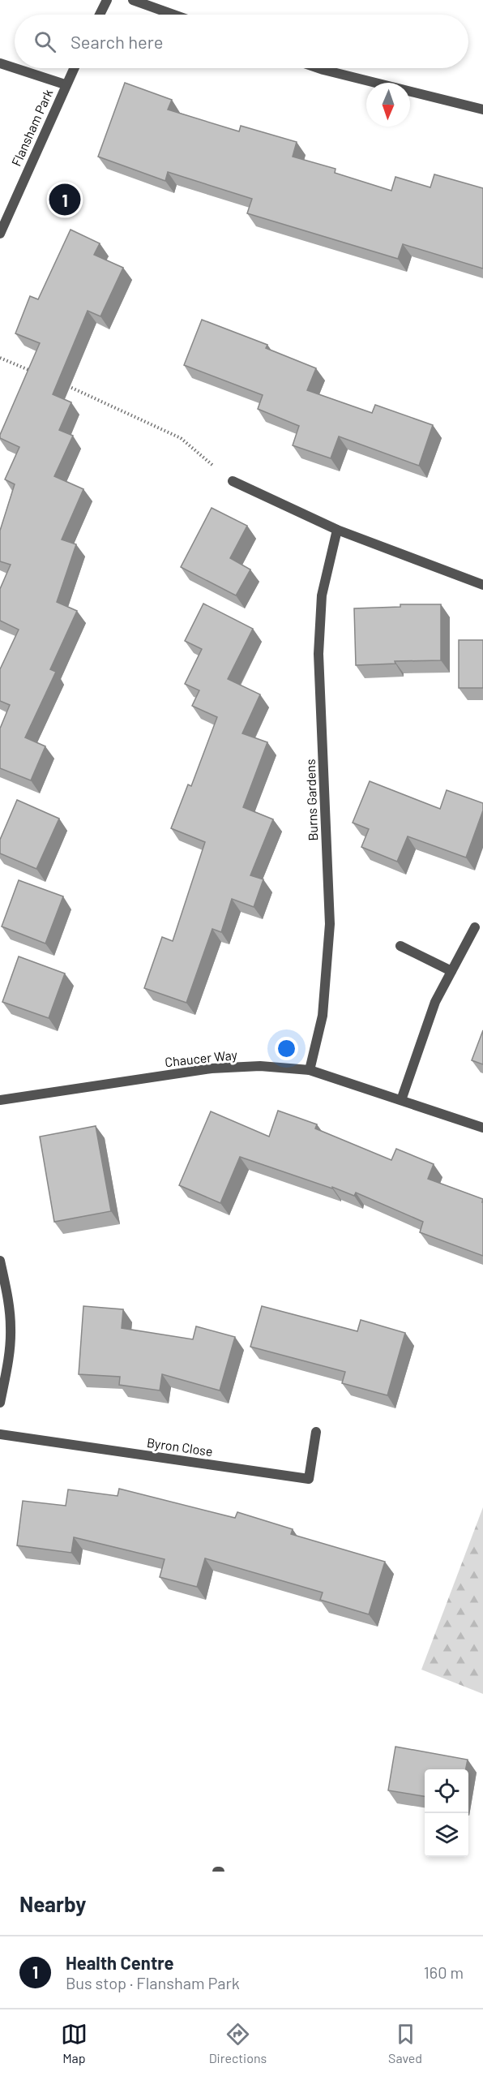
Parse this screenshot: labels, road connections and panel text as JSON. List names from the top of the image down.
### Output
{
  "streets": {
    "street": [
      "Flansham Park",
      "Burns Gardens",
      "Chaucer Way",
      "Byron Close"
    ]
  },
  "crossings": [
    ["Burns Gardens", "Chaucer Way"]
  ],
  "north": "bottom",
  "page": {
    "search": "Search here",
    "pins": "1",
    "heading": "Nearby",
    "list": [
      {
        "mark": "1",
        "name": "Health Centre",
        "note": "Bus stop · Flansham Park",
        "value": "160 m"
      }
    ],
    "nav": ["Map", "Directions", "Saved"]
  }
}
